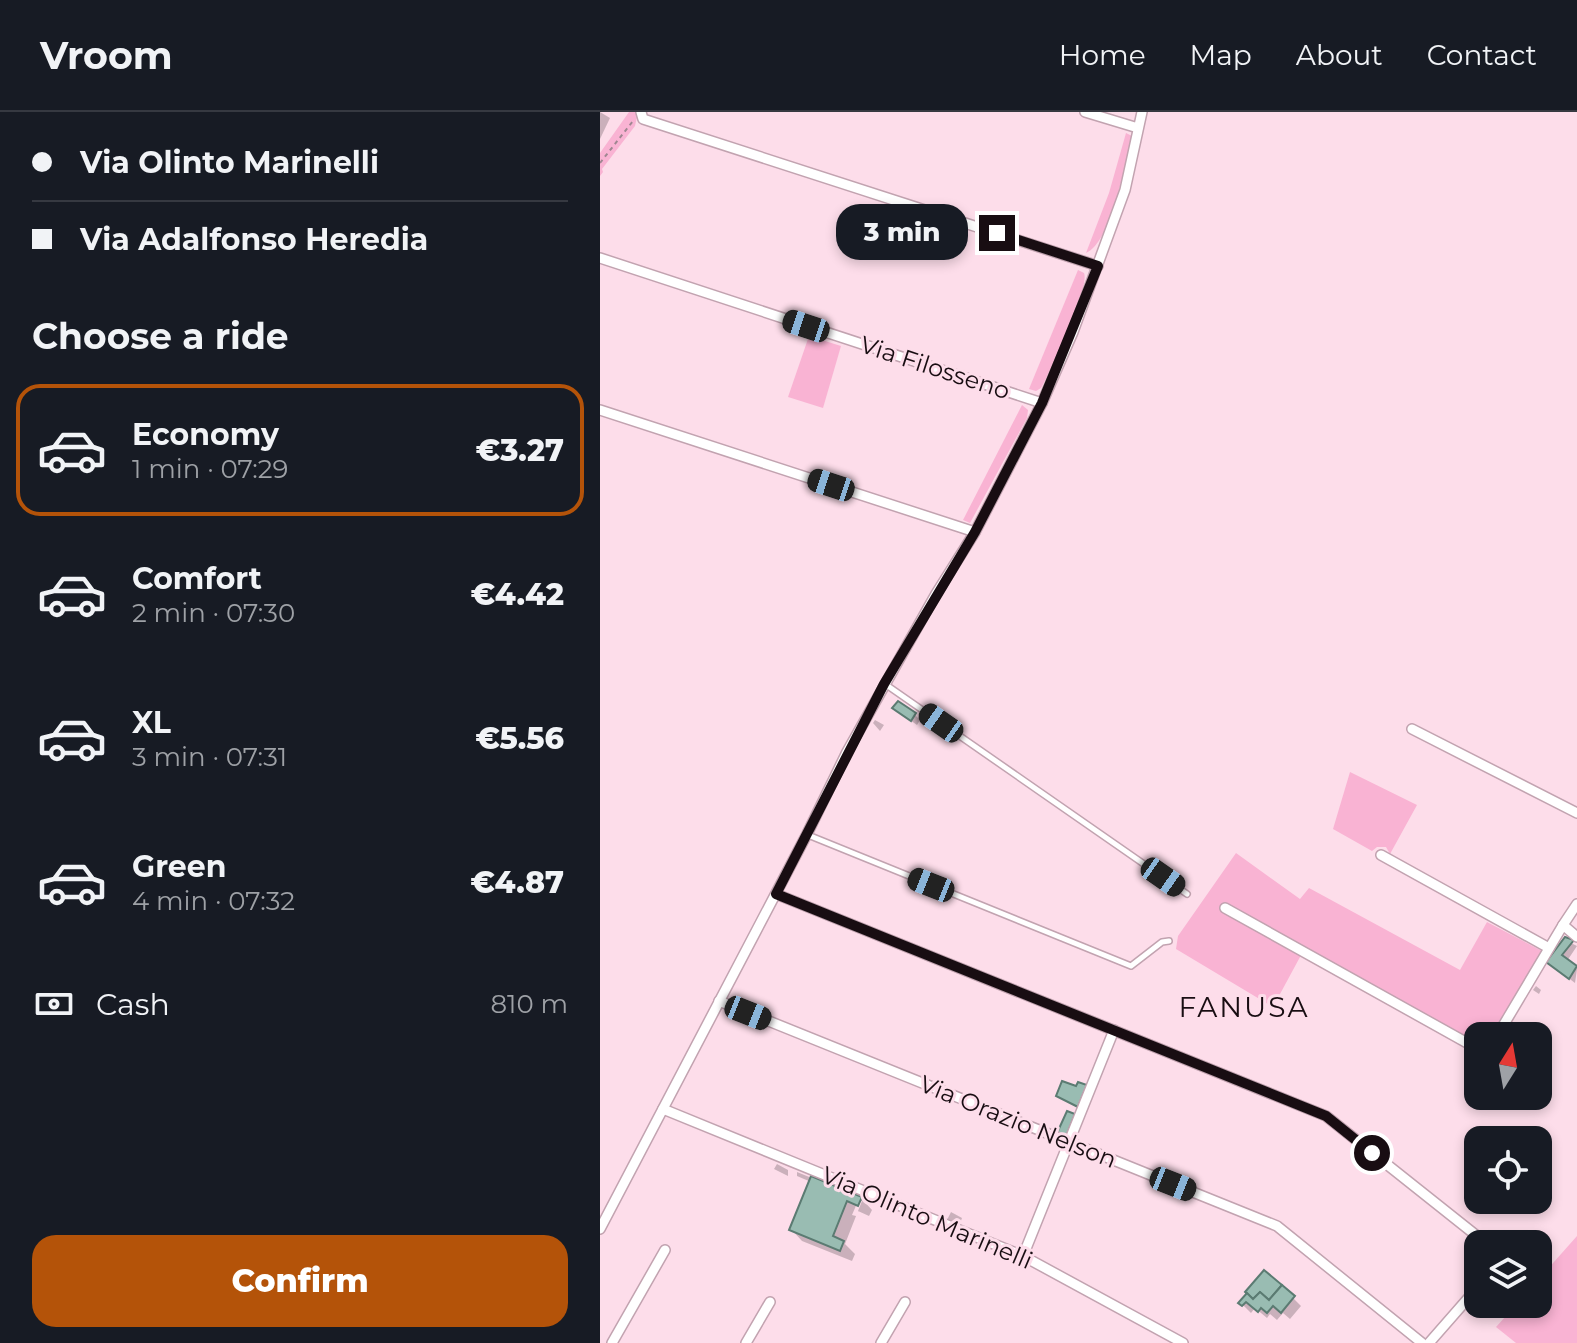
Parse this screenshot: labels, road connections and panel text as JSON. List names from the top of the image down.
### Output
{
  "streets": {
    "street": ["Via Filosseno", "Via Orazio Nelson", "Via Olinto Marinelli"]
  },
  "districts": ["FANUSA"],
  "north": "top",
  "page": {
    "header": "Vroom",
    "nav": [
      "Home",
      "Map",
      "About",
      "Contact"
    ],
    "banner": ["Via Olinto Marinelli", "Via Adalfonso Heredia"],
    "bubble": "3 min",
    "heading": "Choose a ride",
    "list": [
      {
        "name": "Economy",
        "note": "1 min · 07:29",
        "value": "€3.27"
      },
      {
        "name": "Comfort",
        "note": "2 min · 07:30",
        "value": "€4.42"
      },
      {
        "name": "XL",
        "note": "3 min · 07:31",
        "value": "€5.56"
      },
      {
        "name": "Green",
        "note": "4 min · 07:32",
        "value": "€4.87"
      }
    ],
    "pay": ["Cash", "810 m"],
    "buttons": "Confirm"
  }
}
